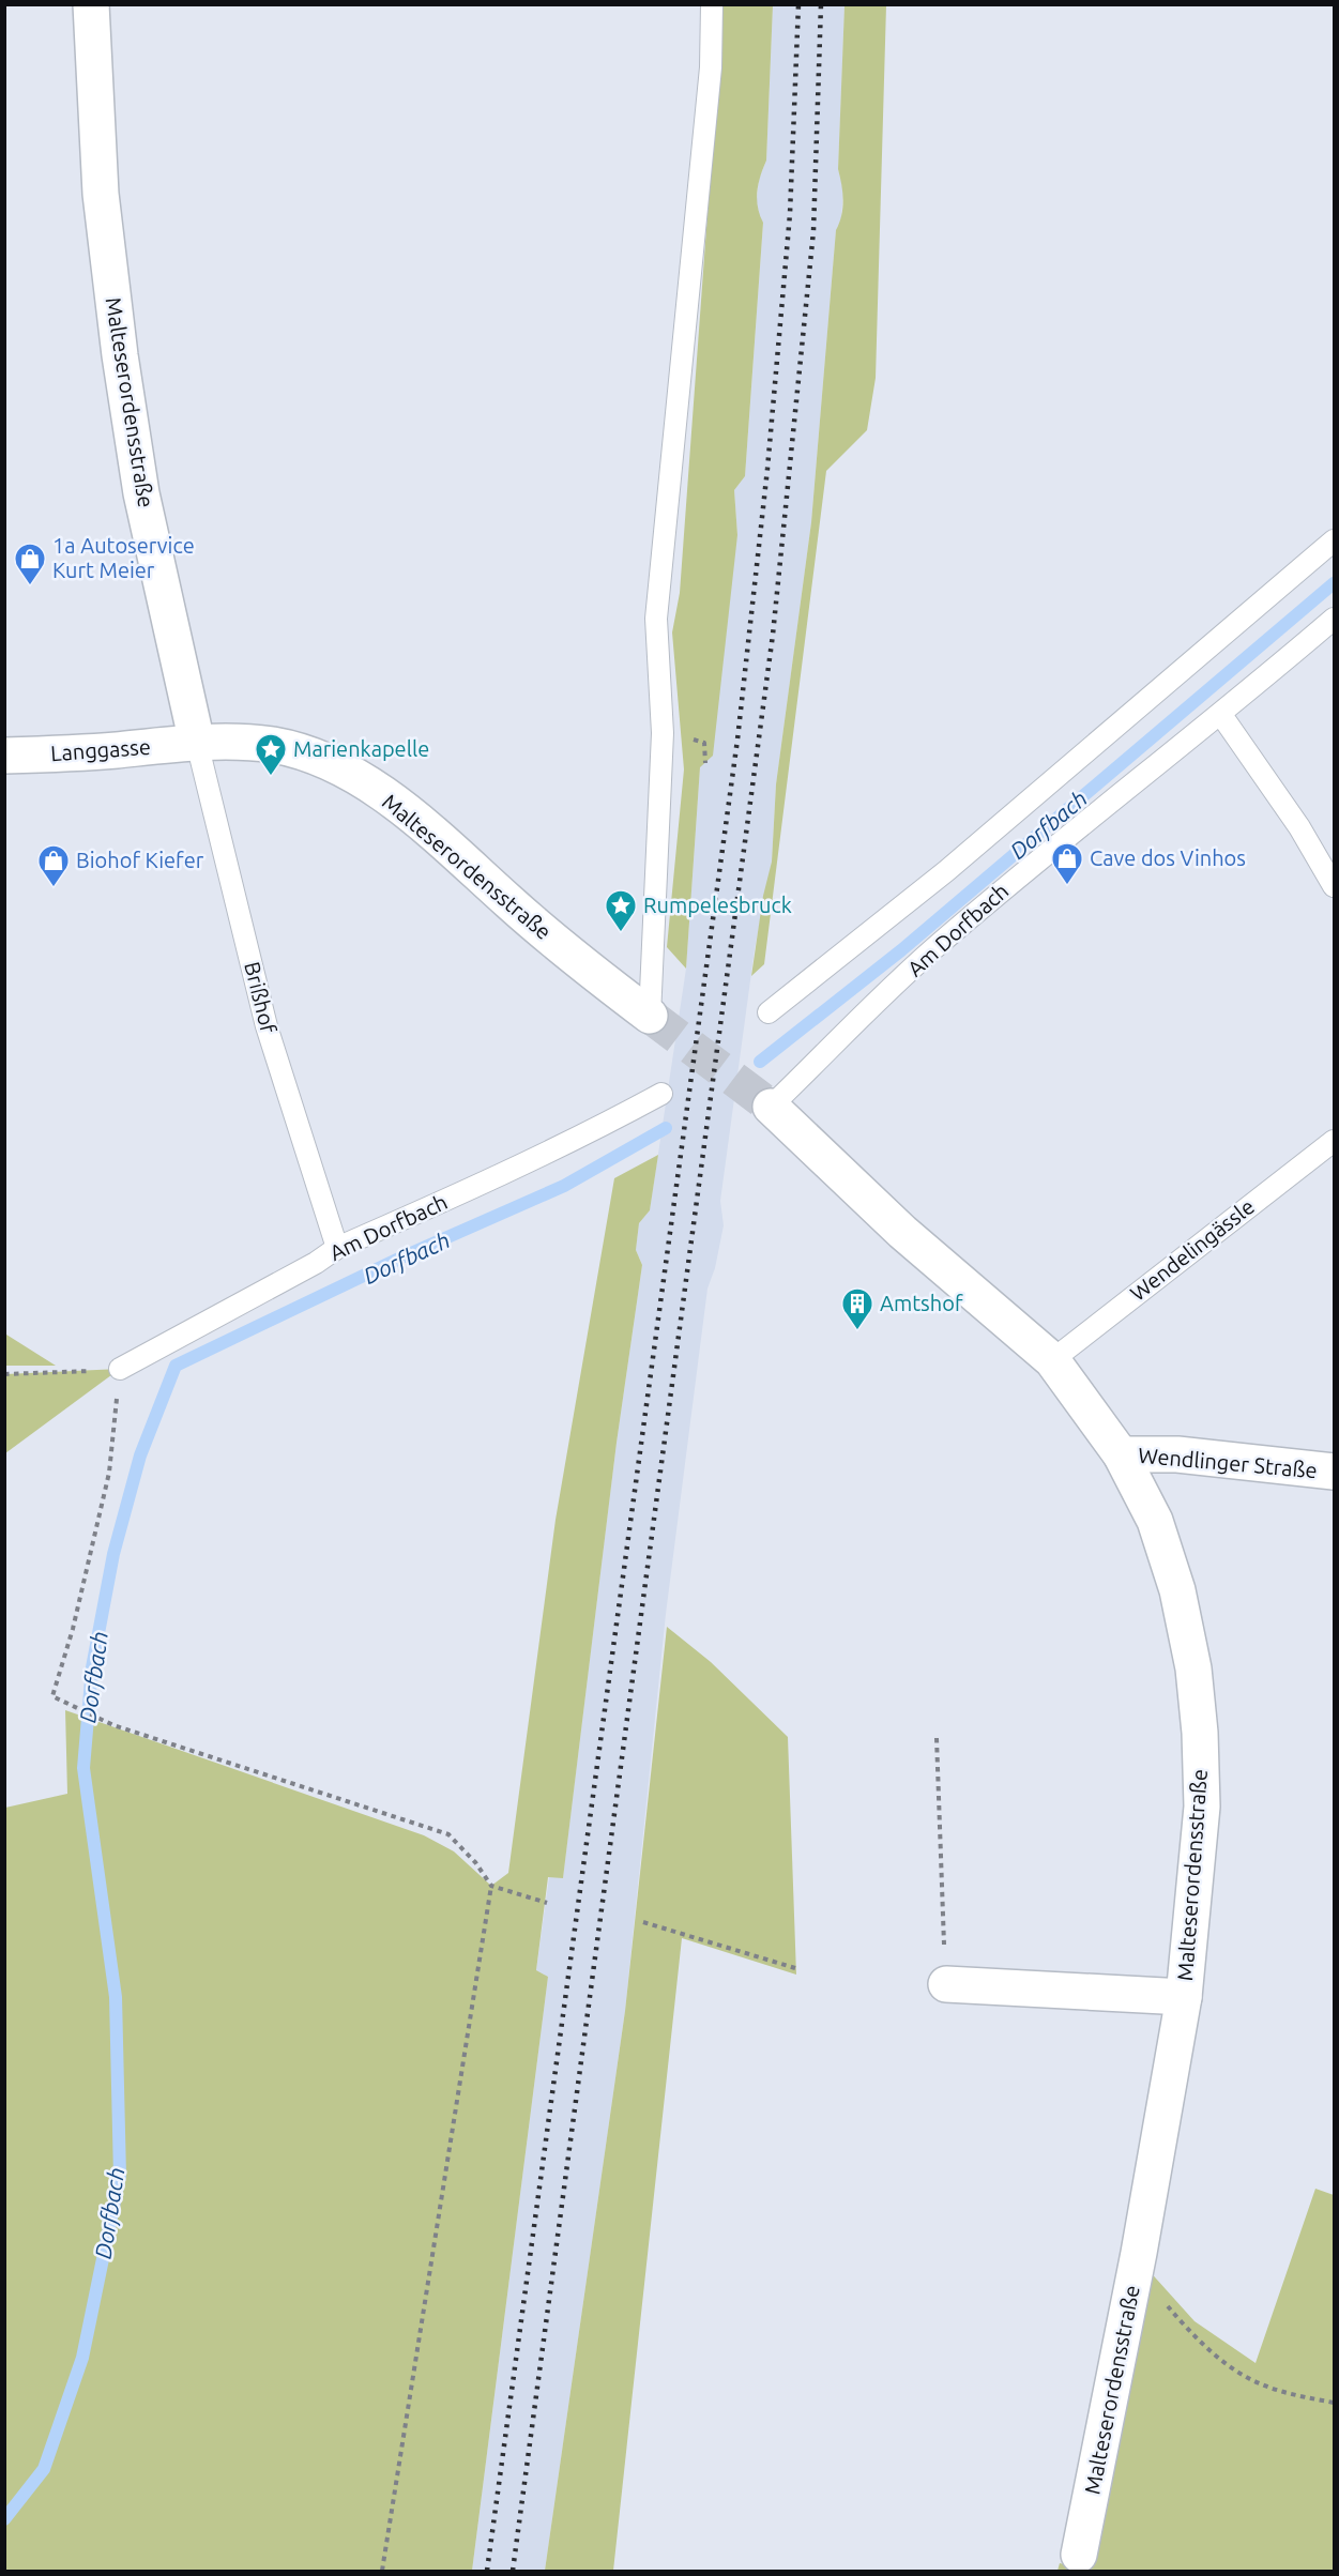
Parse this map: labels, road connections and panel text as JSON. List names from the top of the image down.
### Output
{
  "streets": {
    "street": ["Malteserordensstraße", "Langgasse", "Wendlinger Straße"],
    "lane": ["Am Dorfbach", "Brißhof", "Wendelingässle"]
  },
  "crossings": [
    ["Malteserordensstraße", "Langgasse"],
    ["Malteserordensstraße", "Am Dorfbach"],
    ["Malteserordensstraße", "Brißhof"],
    ["Malteserordensstraße", "Wendelingässle"],
    ["Malteserordensstraße", "Wendlinger Straße"],
    ["Langgasse", "Brißhof"],
    ["Am Dorfbach", "Brißhof"]
  ],
  "water": ["Dorfbach"],
  "places": {
    "shop": ["1a Autoservice Kurt Meier", "Cave dos Vinhos", "Biohof Kiefer"],
    "place": ["Marienkapelle", "Rumpelesbruck"],
    "building": ["Amtshof"]
  }
}
